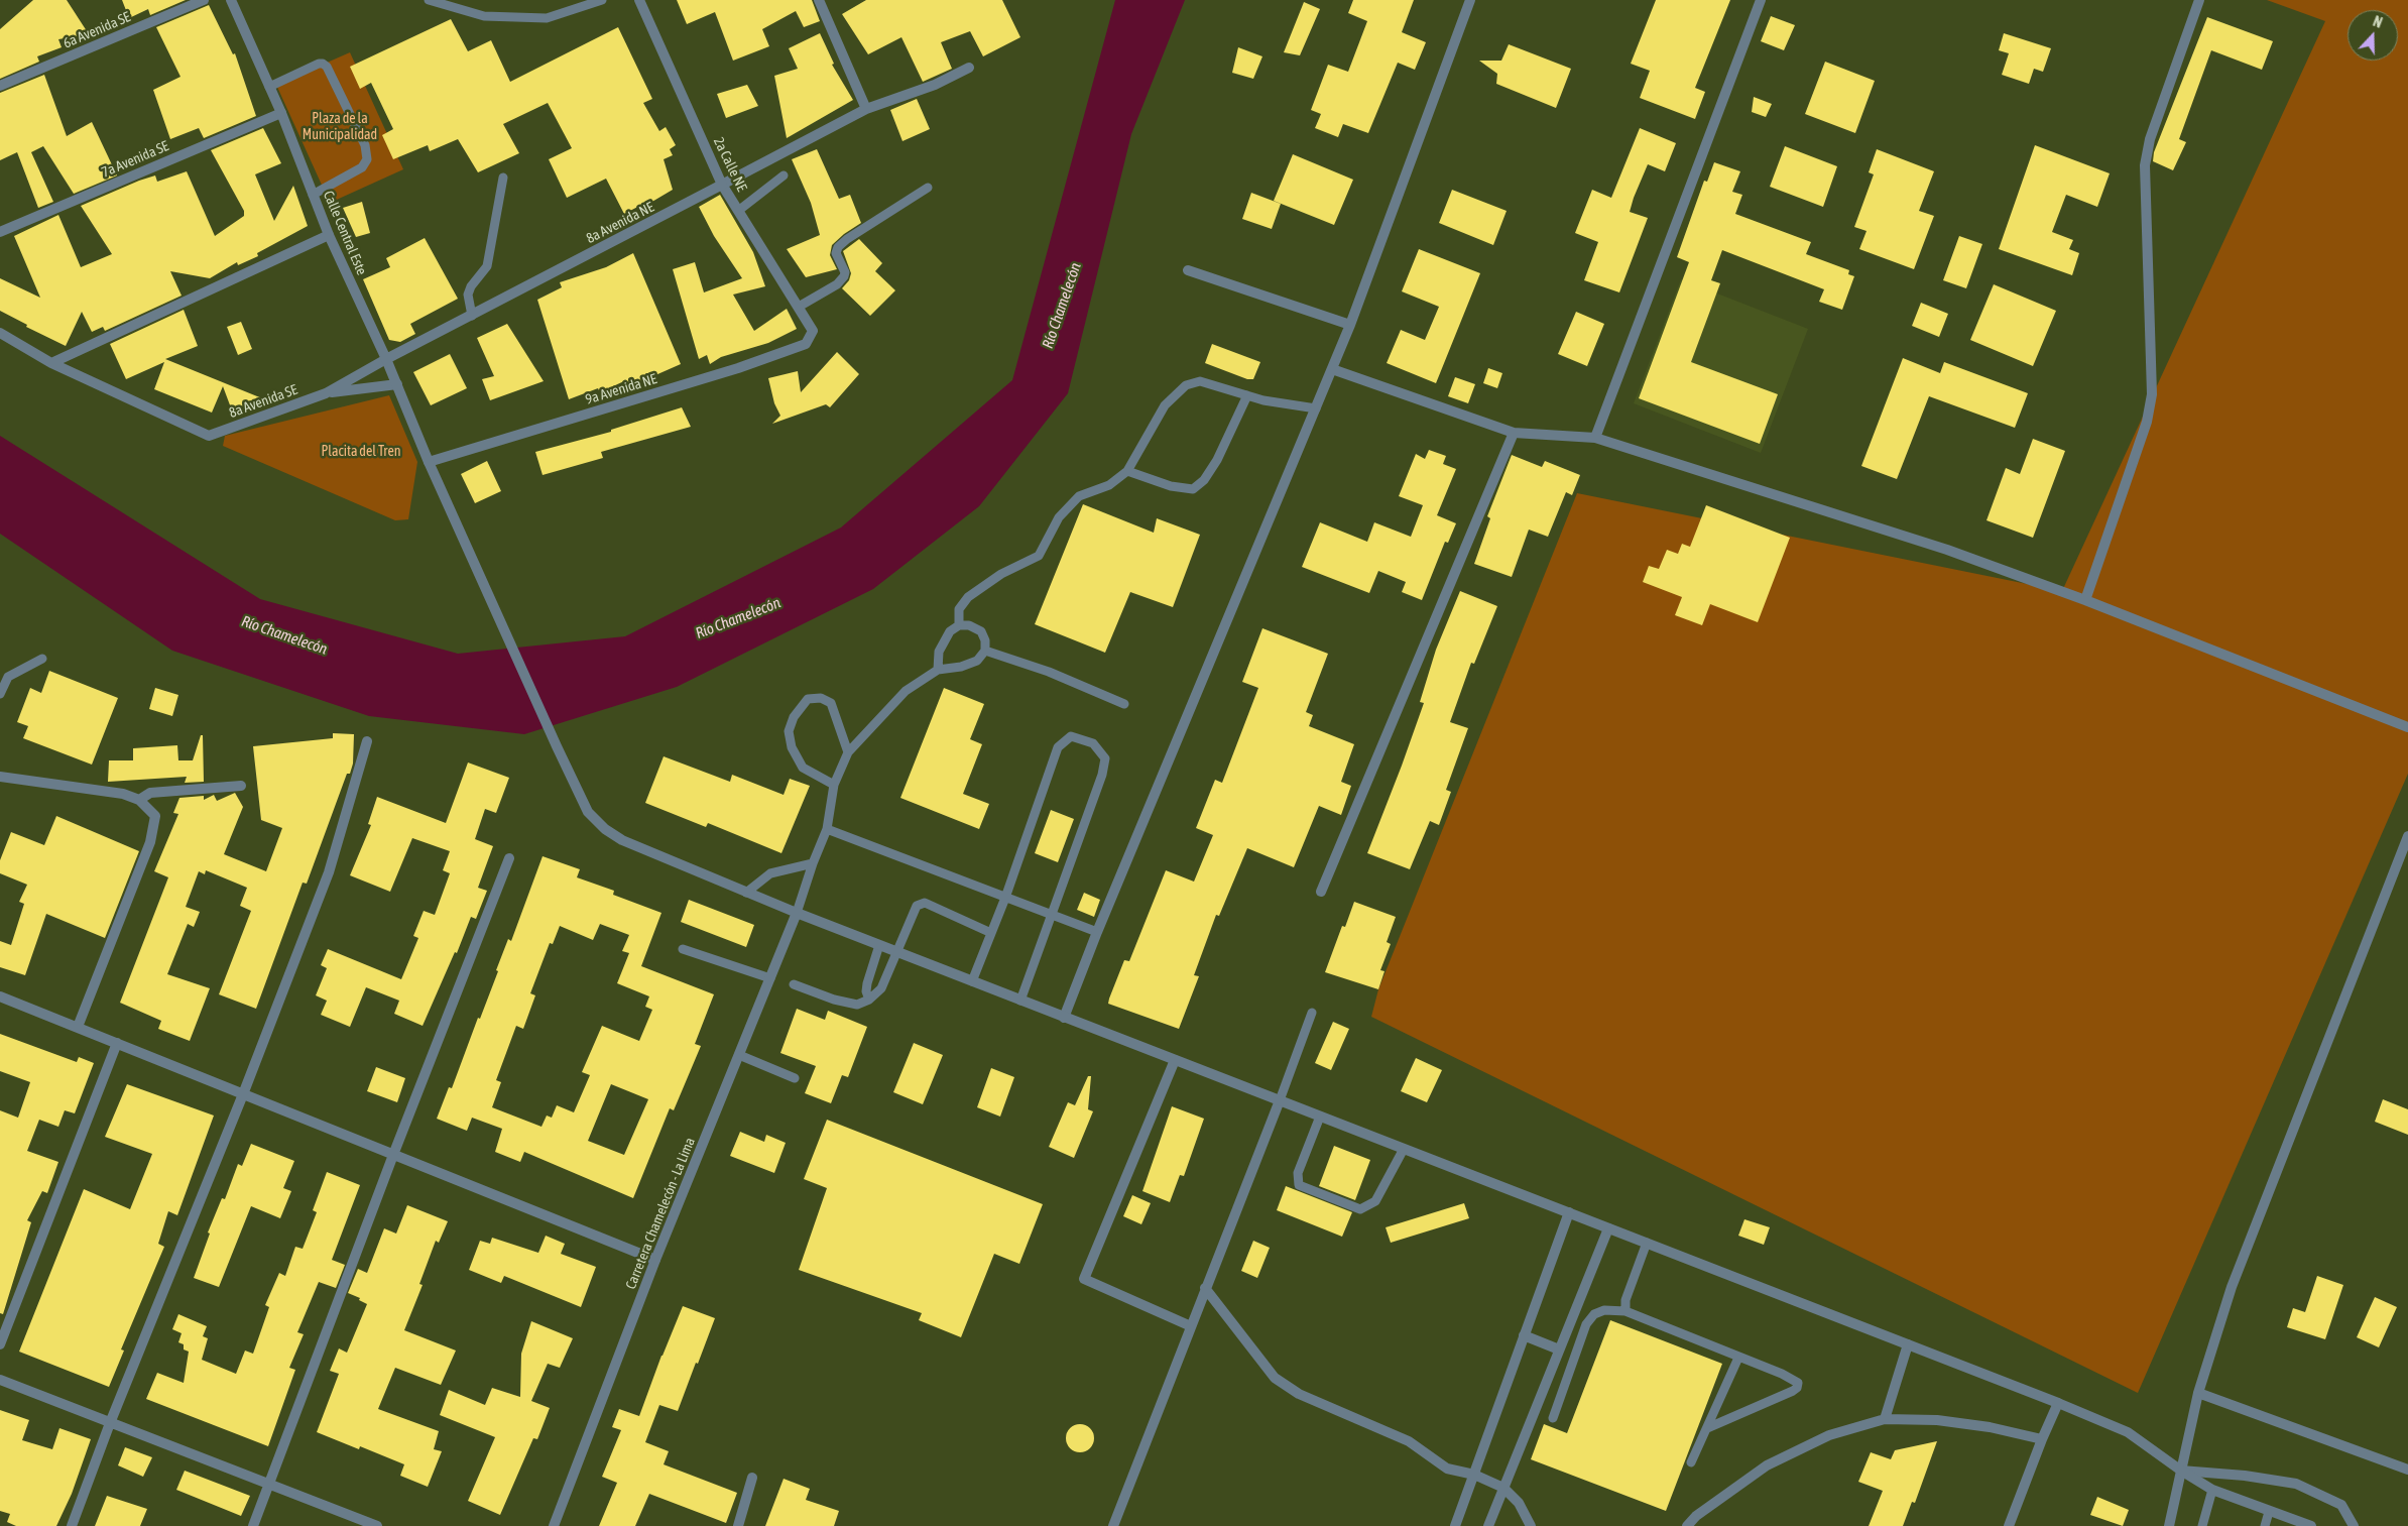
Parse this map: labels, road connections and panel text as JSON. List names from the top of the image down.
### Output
{
  "streets": {
    "street": [
      "6a Avenida SE",
      "7a Avenida SE",
      "2a Calle NE",
      "8a Avenida NE",
      "Calle Central Este",
      "9a Avenida NE",
      "8a Avenida SE",
      "Carretera Chamelecón - La Lima"
    ]
  },
  "crossings": [
    ["7a Avenida SE", "Calle Central Este"],
    ["2a Calle NE", "8a Avenida NE"],
    ["2a Calle NE", "9a Avenida NE"],
    ["8a Avenida NE", "Calle Central Este"],
    ["8a Avenida NE", "8a Avenida SE"],
    ["Calle Central Este", "9a Avenida NE"],
    ["Calle Central Este", "8a Avenida SE"],
    ["Calle Central Este", "Carretera Chamelecón - La Lima"]
  ],
  "water": ["Río Chamelecón"],
  "parks": ["Plaza de la Municipalidad", "Placita del Tren"],
  "north": "top"
}
